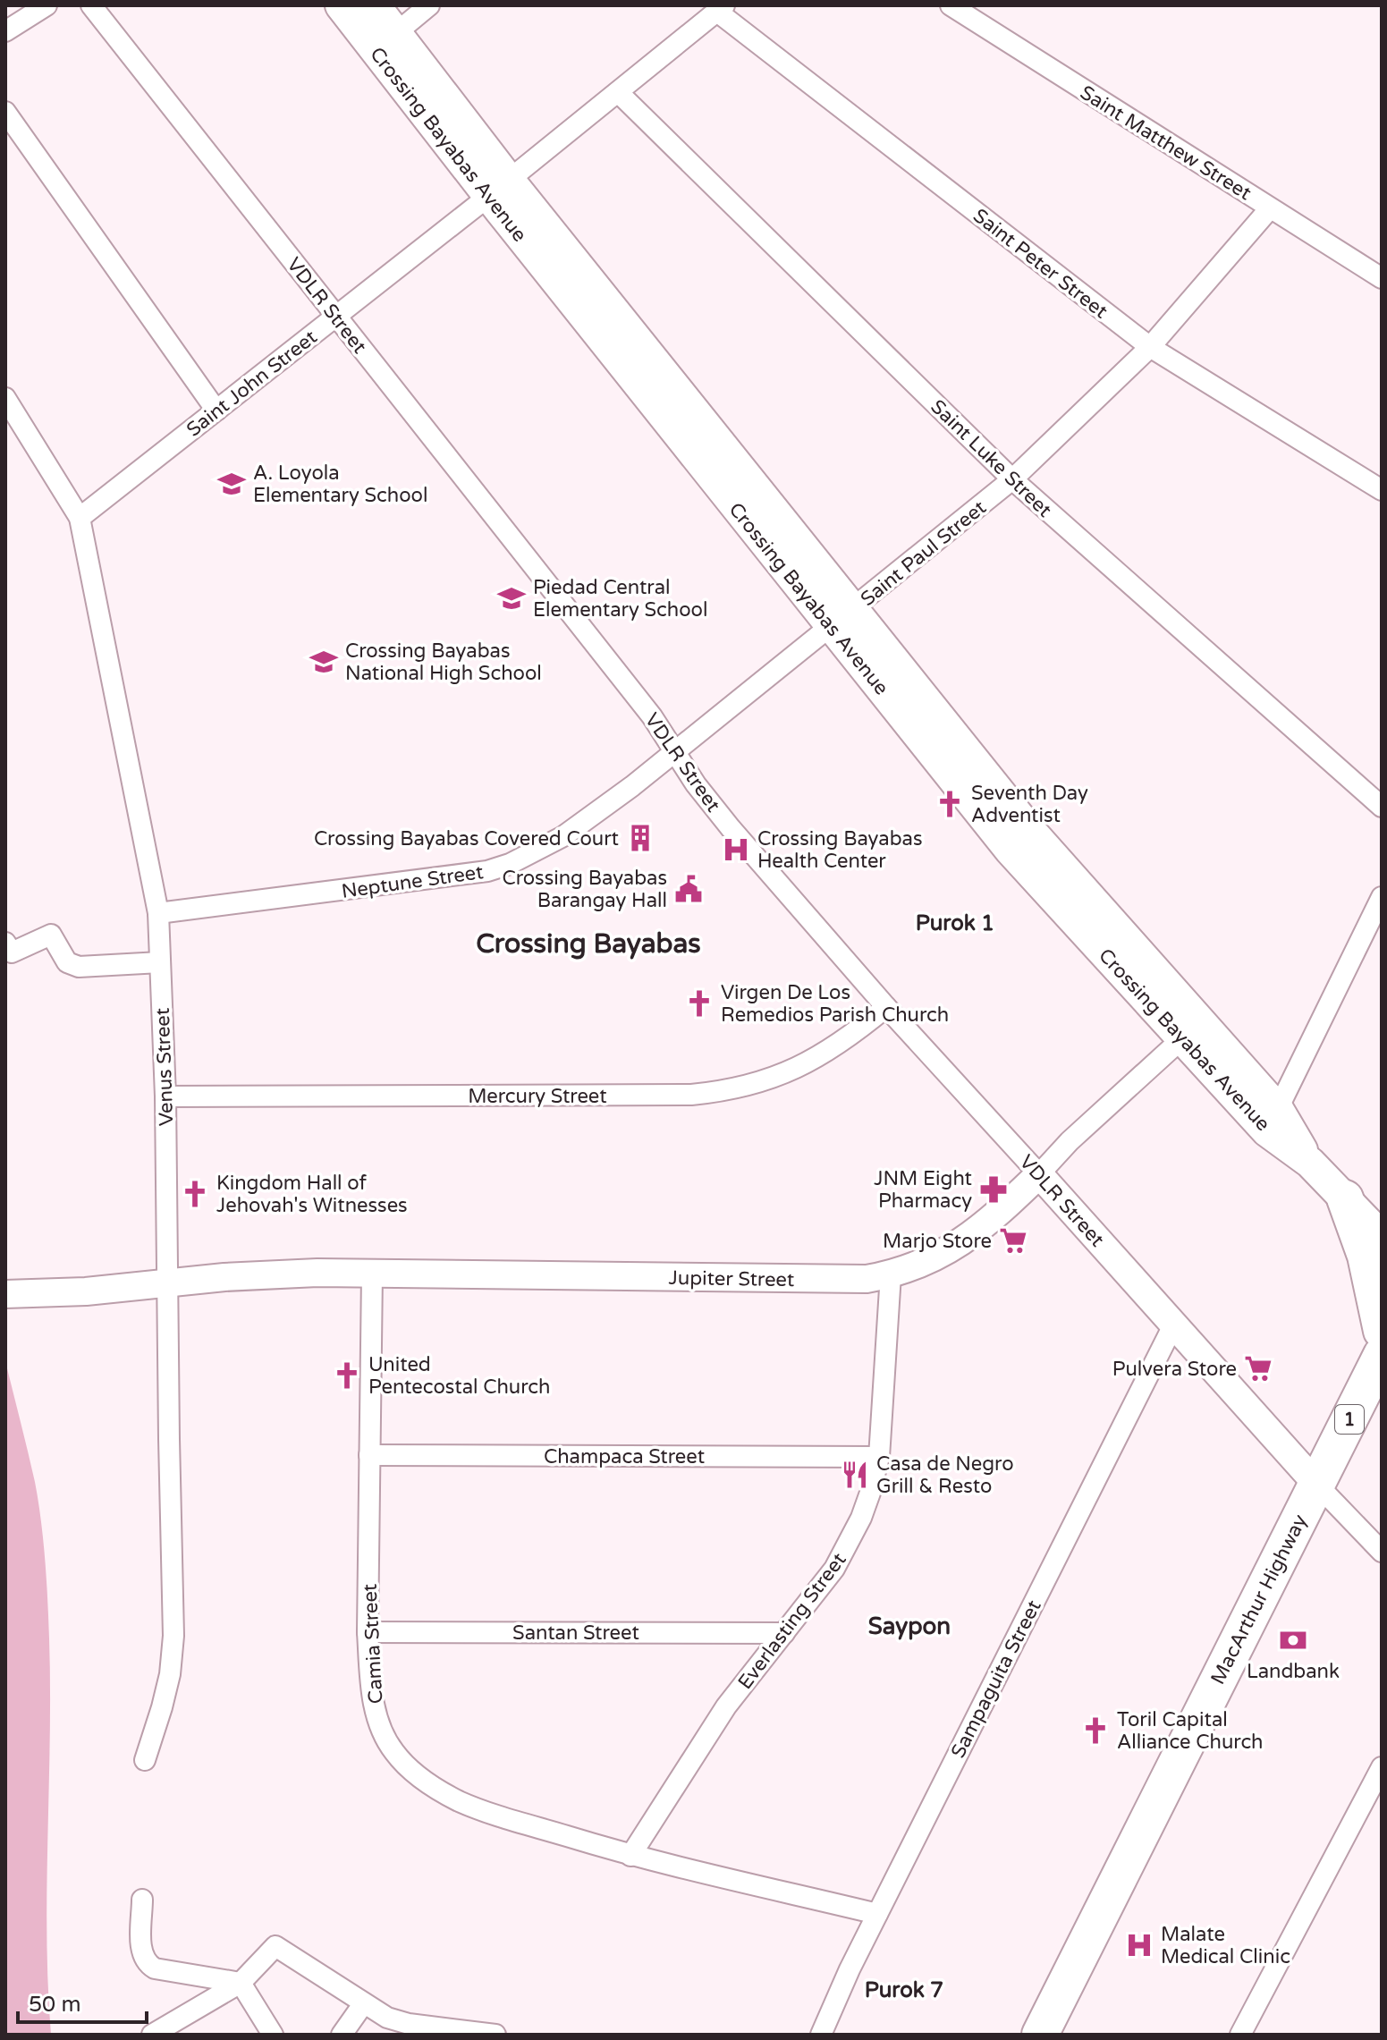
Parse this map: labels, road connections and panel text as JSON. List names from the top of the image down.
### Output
{
  "streets": {
    "highway": ["1", "MacArthur Highway"],
    "main road": ["Crossing Bayabas Avenue", "VDLR Street", "Jupiter Street"],
    "street": [
      "Saint Matthew Street",
      "Saint Peter Street",
      "Saint John Street",
      "Saint Luke Street",
      "Saint Paul Street",
      "Neptune Street",
      "Venus Street",
      "Mercury Street",
      "Champaca Street",
      "Everlasting Street",
      "Santan Street",
      "Camia Street",
      "Sampaguita Street"
    ]
  },
  "crossings": [
    ["Saint Matthew Street", "Saint Paul Street"],
    ["Crossing Bayabas Avenue", "Saint John Street"],
    ["Crossing Bayabas Avenue", "Saint Paul Street"],
    ["Crossing Bayabas Avenue", "Jupiter Street"],
    ["Saint Peter Street", "Saint John Street"],
    ["Saint Peter Street", "Saint Paul Street"],
    ["VDLR Street", "Saint John Street"],
    ["VDLR Street", "Saint Paul Street"],
    ["VDLR Street", "Neptune Street"],
    ["VDLR Street", "Mercury Street"],
    ["VDLR Street", "Jupiter Street"],
    ["VDLR Street", "MacArthur Highway"],
    ["VDLR Street", "Sampaguita Street"],
    ["Saint John Street", "Saint Luke Street"],
    ["Saint John Street", "Venus Street"],
    ["Saint Luke Street", "Saint Paul Street"],
    ["Saint Paul Street", "Neptune Street"],
    ["Neptune Street", "Venus Street"],
    ["Venus Street", "Mercury Street"],
    ["Venus Street", "Jupiter Street"],
    ["Jupiter Street", "Everlasting Street"],
    ["Jupiter Street", "Camia Street"],
    ["Champaca Street", "Everlasting Street"],
    ["Champaca Street", "Camia Street"],
    ["Everlasting Street", "Santan Street"],
    ["Everlasting Street", "Camia Street"],
    ["Santan Street", "Camia Street"],
    ["Camia Street", "Sampaguita Street"]
  ],
  "districts": [
    "Purok 1",
    "Crossing Bayabas",
    "Saypon",
    "Purok 7"
  ],
  "places": {
    "school or university": ["A. Loyola Elementary School", "Piedad Central Elementary School", "Crossing Bayabas National High School"],
    "church": [
      "Seventh Day Adventist",
      "Virgen De Los Remedios Parish Church",
      "Kingdom Hall of Jehovah's Witnesses",
      "United Pentecostal Church",
      "Toril Capital Alliance Church"
    ],
    "building": ["Crossing Bayabas Covered Court"],
    "hospital": ["Crossing Bayabas Health Center", "Malate Medical Clinic"],
    "public building": ["Crossing Bayabas Barangay Hall"],
    "pharmacy": ["JNM Eight Pharmacy"],
    "supermarket": ["Marjo Store", "Pulvera Store"],
    "restaurant": ["Casa de Negro Grill & Resto"],
    "bank": ["Landbank"]
  },
  "scale_bar": "50 m"
}
